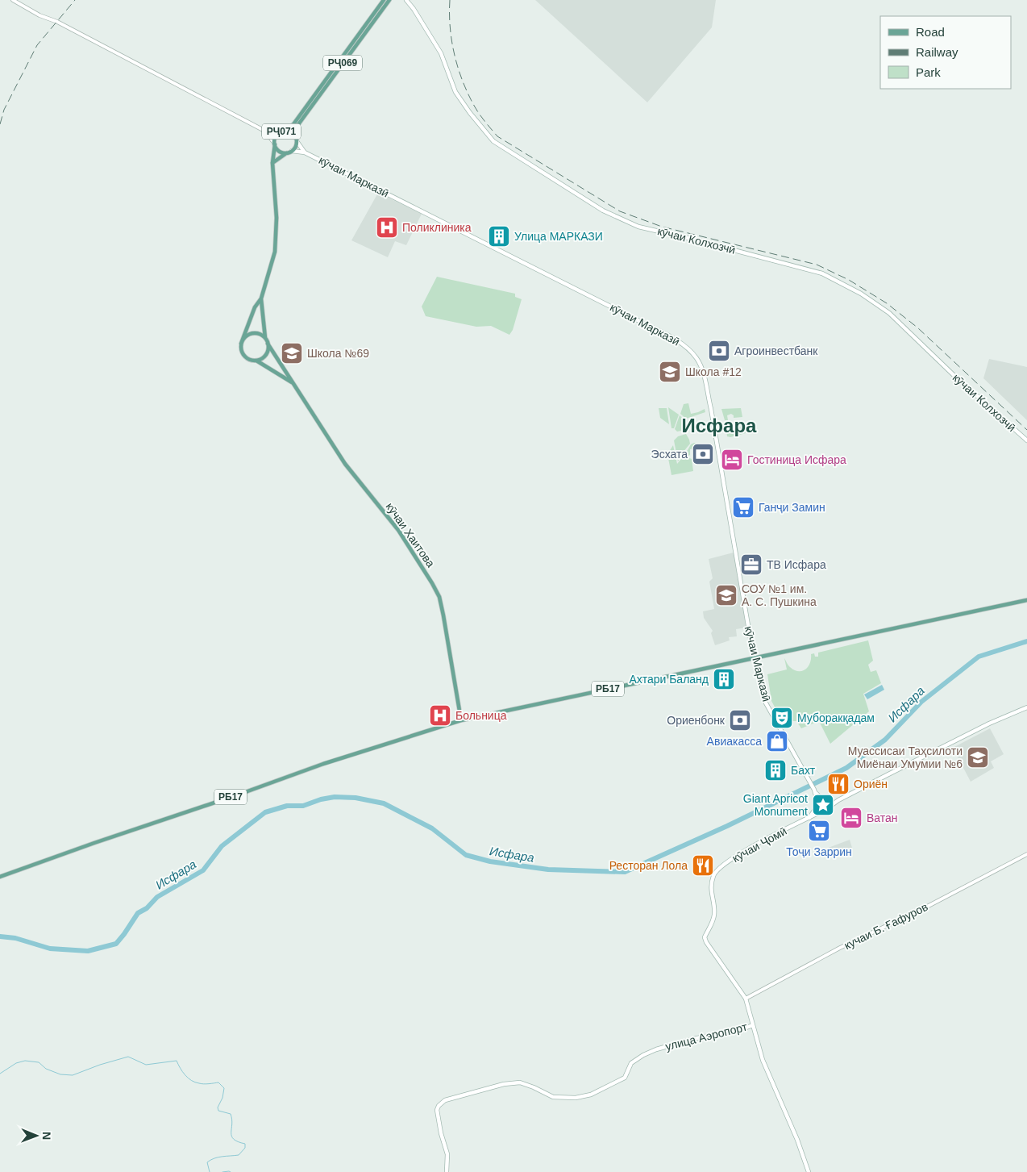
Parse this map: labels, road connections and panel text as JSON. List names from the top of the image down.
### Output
{
  "streets": {
    "main road": [
      "РҶ069",
      "РҶ071",
      "кӯчаи Марказӣ",
      "кӯчаи Колхозчӣ",
      "кӯчаи Хаитова",
      "РБ17",
      "кӯчаи Ҷомӣ",
      "улица Аэропорт"
    ],
    "street": ["кучаи Б. Ғафуров"]
  },
  "crossings": [
    ["РҶ069", "РҶ071"],
    ["кӯчаи Марказӣ", "РБ17"],
    ["кӯчаи Хаитова", "РБ17"],
    ["кӯчаи Ҷомӣ", "кучаи Б. Ғафуров"]
  ],
  "districts": ["Исфара"],
  "water": ["Исфара"],
  "places": {
    "hospital": ["Поликлиника", "Больница"],
    "building": ["Улица МАРКАЗИ", "Ахтари Баланд", "Бахт"],
    "bank": ["Агроинвестбанк", "Эсхата", "Ориенбонк"],
    "school or university": [
      "Школа №69",
      "Школа #12",
      "СОУ №1 им. А. С. Пушкина",
      "Муассисаи Таҳсилоти Миёнаи Умумии №6"
    ],
    "hotel": ["Гостиница Исфара", "Ватан"],
    "supermarket": ["Ганҷи Замин", "Тоҷи Заррин"],
    "office": ["ТВ Исфара"],
    "theatre": ["Муборакқадам"],
    "shop": ["Авиакасса"],
    "restaurant": ["Ориён", "Ресторан Лола"],
    "place": ["Giant Apricot Monument"]
  },
  "legend": ["Road", "Railway", "Park"],
  "north": "right"
}
